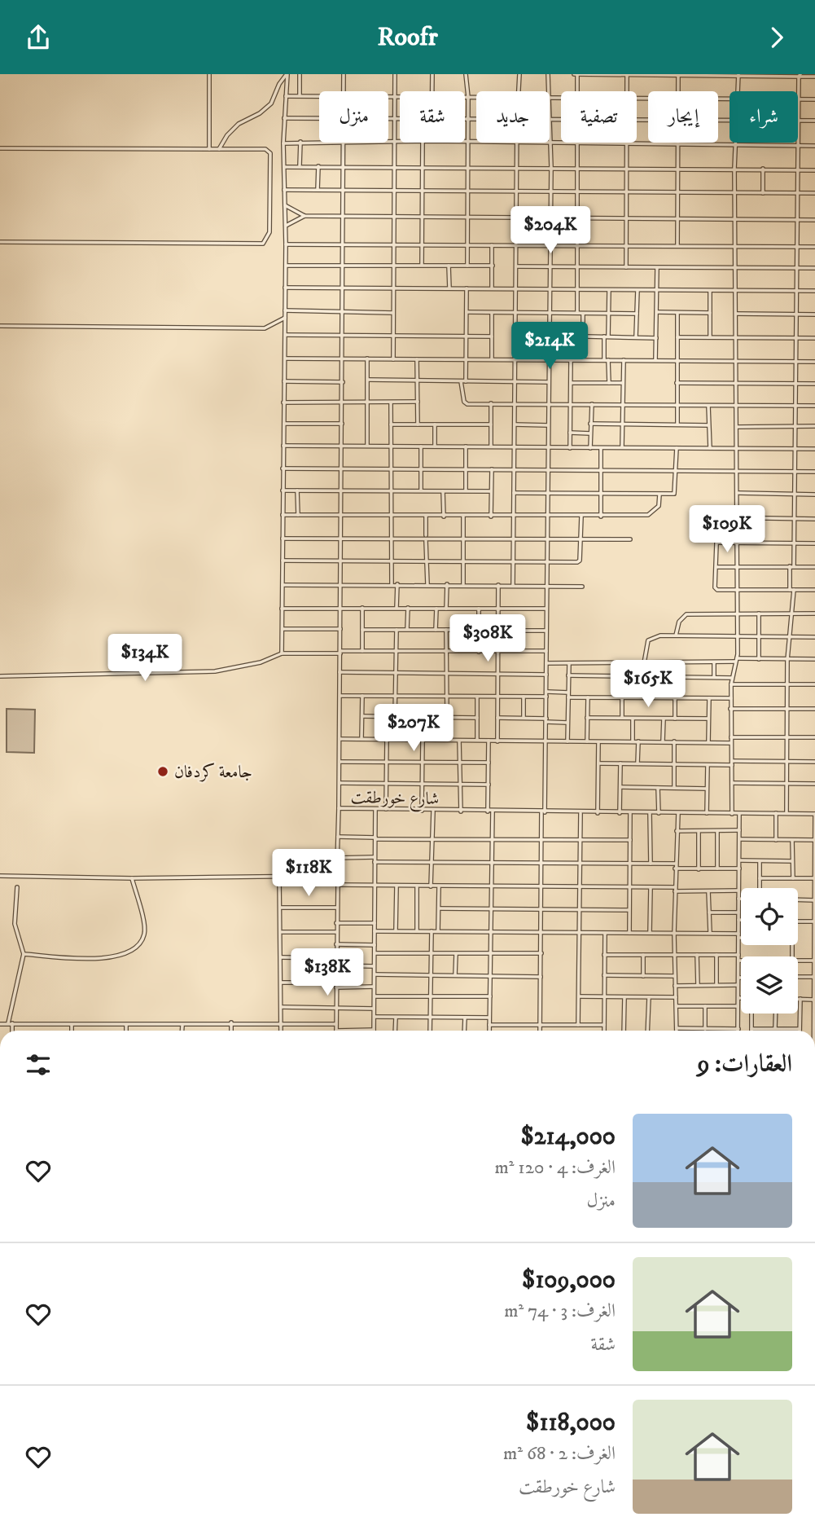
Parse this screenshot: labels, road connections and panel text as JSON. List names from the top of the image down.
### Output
{
  "streets": {
    "street": ["شارع خورطقت"]
  },
  "places": ["جامعة كردفان"],
  "page": {
    "header": "Roofr",
    "chip": [
      "شراء",
      "إيجار",
      "تصفية",
      "جديد",
      "شقة",
      "منزل"
    ],
    "price": [
      "$204K",
      "$214K",
      "$109K",
      "$308K",
      "$134K",
      "$165K",
      "$207K",
      "$118K",
      "$138K"
    ],
    "heading": "العقارات: 9",
    "list": [
      {
        "name": "$214,000",
        "note": "الغرف: 4 · 120 m² · منزل"
      },
      {
        "name": "$109,000",
        "note": "الغرف: 3 · 74 m² · شقة"
      },
      {
        "name": "$118,000",
        "note": "الغرف: 2 · 68 m² · شارع خورطقت"
      }
    ]
  }
}
